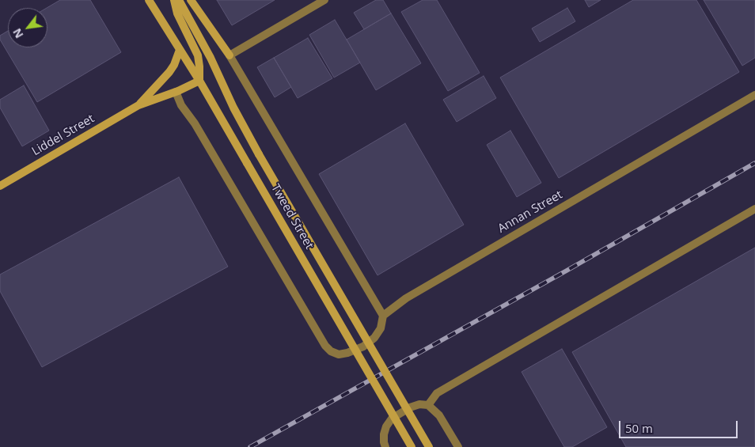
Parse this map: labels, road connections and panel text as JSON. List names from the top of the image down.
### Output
{
  "streets": {
    "main road": ["Liddel Street", "Tweed Street"],
    "street": ["Annan Street"]
  },
  "crossings": [
    ["Liddel Street", "Tweed Street"]
  ],
  "scale_bar": "50 m",
  "north": "bottom left"
}
